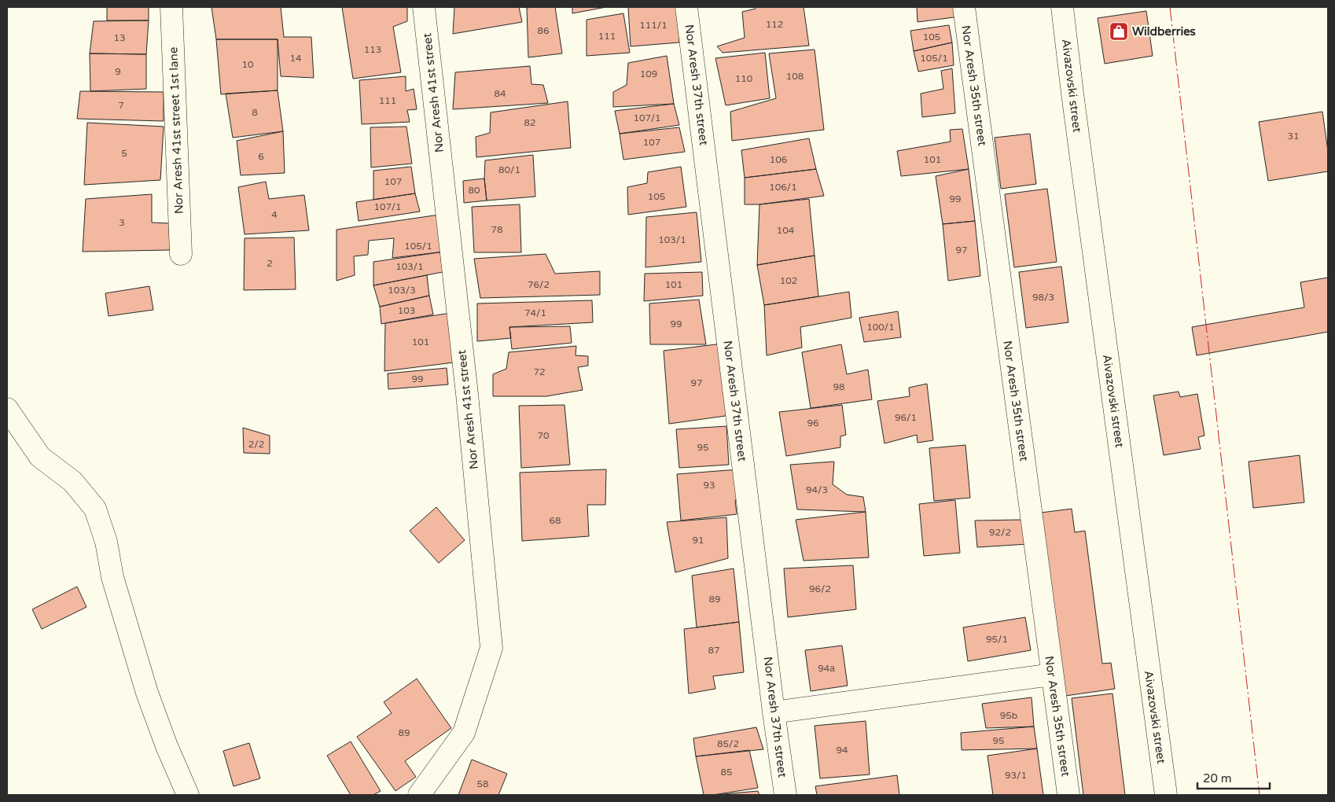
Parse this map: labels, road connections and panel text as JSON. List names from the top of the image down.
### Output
{
  "streets": {
    "street": [
      "Nor Aresh 37th street",
      "Nor Aresh 35th street",
      "Aivazovski street",
      "Nor Aresh 41st street",
      "Nor Aresh 41st street 1st lane"
    ]
  },
  "places": {
    "shop": ["Wildberries"]
  },
  "house_numbers": [
    "112",
    "111/1",
    "86",
    "111",
    "105",
    "13",
    "113",
    "14",
    "105/1",
    "10",
    "9",
    "109",
    "108",
    "110",
    "84",
    "111",
    "7",
    "8",
    "107/1",
    "82",
    "31",
    "107",
    "5",
    "6",
    "106",
    "101",
    "80/1",
    "107",
    "106/1",
    "80",
    "105",
    "99",
    "107/1",
    "4",
    "3",
    "78",
    "104",
    "103/1",
    "105/1",
    "97",
    "2",
    "103/1",
    "102",
    "76/2",
    "101",
    "103/3",
    "98/3",
    "103",
    "74/1",
    "99",
    "100/1",
    "101",
    "72",
    "99",
    "97",
    "98",
    "96/1",
    "96",
    "70",
    "2/2",
    "95",
    "93",
    "94/3",
    "68",
    "92/2",
    "91",
    "96/2",
    "89",
    "95/1",
    "87",
    "94а",
    "95b",
    "89",
    "95",
    "85/2",
    "94",
    "85",
    "93/1",
    "58"
  ],
  "scale_bar": "20 m"
}
